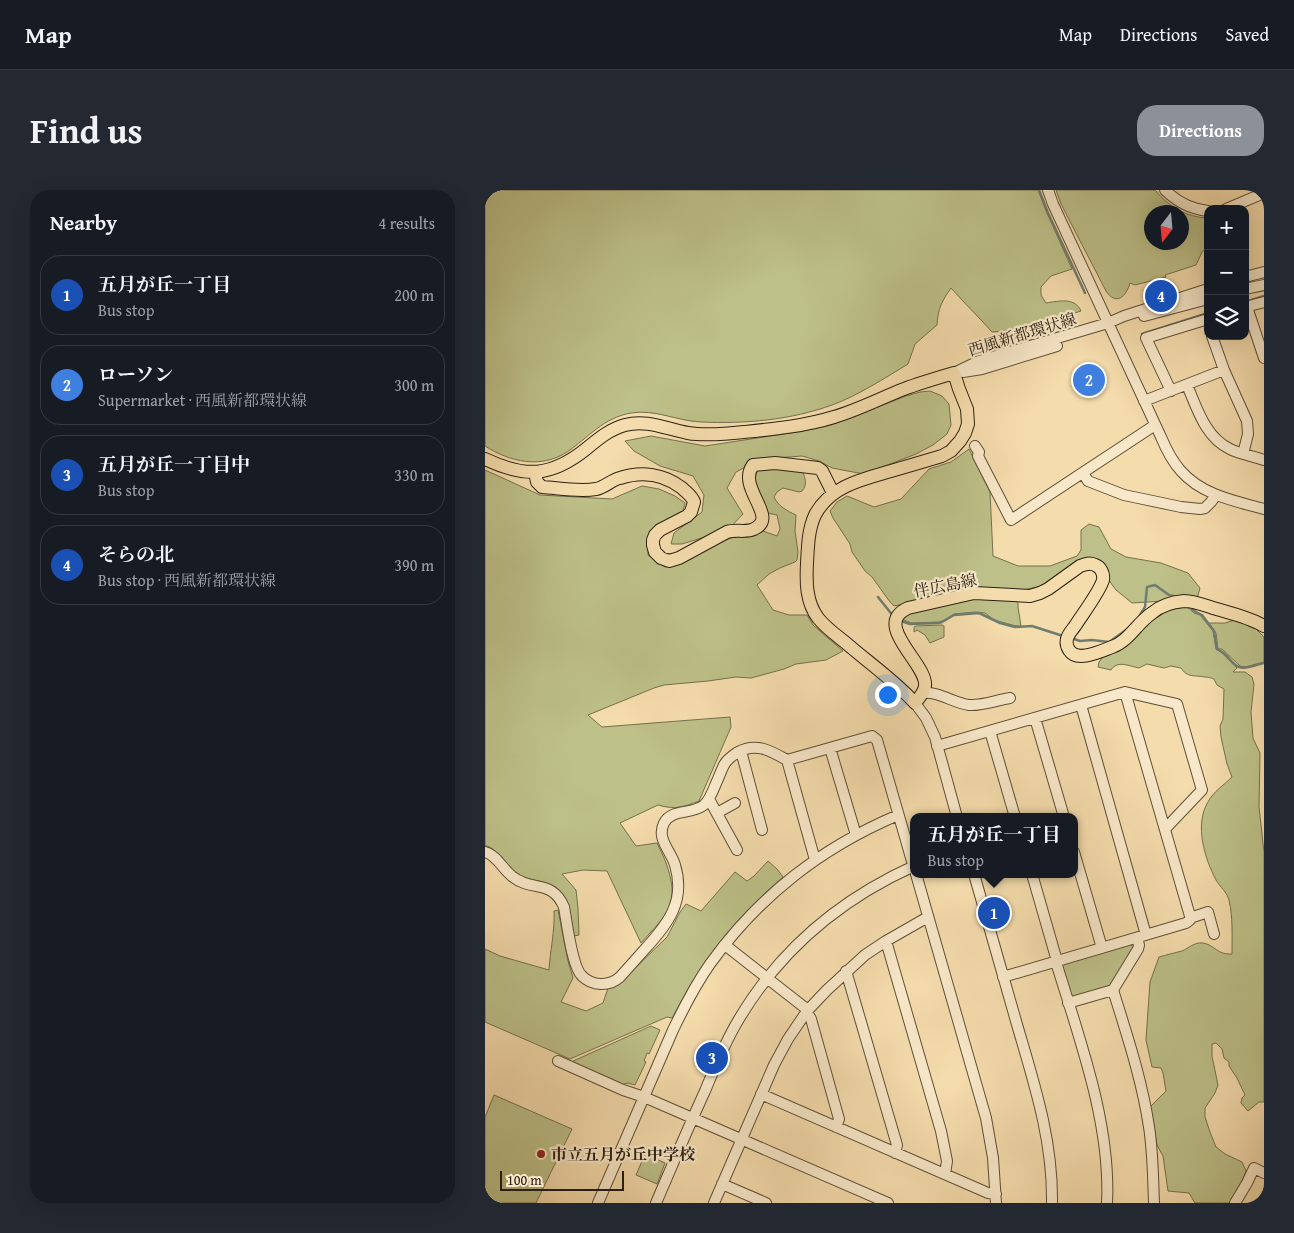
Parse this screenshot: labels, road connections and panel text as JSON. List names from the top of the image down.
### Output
{
  "streets": {
    "main road": ["伴広島線"],
    "street": ["西風新都環状線"]
  },
  "places": ["市立五月が丘中学校"],
  "scale_bar": "100 m",
  "north": "bottom",
  "page": {
    "header": "Map",
    "nav": ["Map", "Directions", "Saved"],
    "title": "Find us",
    "buttons": "Directions",
    "heading": ["Nearby", "4 results"],
    "map_buttons": ["+", "−"],
    "list": [
      {
        "mark": "1",
        "name": "五月が丘一丁目",
        "note": "Bus stop",
        "value": "200 m"
      },
      {
        "mark": "2",
        "name": "ローソン",
        "note": "Supermarket · 西風新都環状線",
        "value": "300 m"
      },
      {
        "mark": "3",
        "name": "五月が丘一丁目中",
        "note": "Bus stop",
        "value": "330 m"
      },
      {
        "mark": "4",
        "name": "そらの北",
        "note": "Bus stop · 西風新都環状線",
        "value": "390 m"
      }
    ],
    "pins": [
      "4",
      "2",
      "1",
      "3"
    ],
    "popup": ["五月が丘一丁目", "Bus stop"],
    "scale": "100 m"
  }
}
